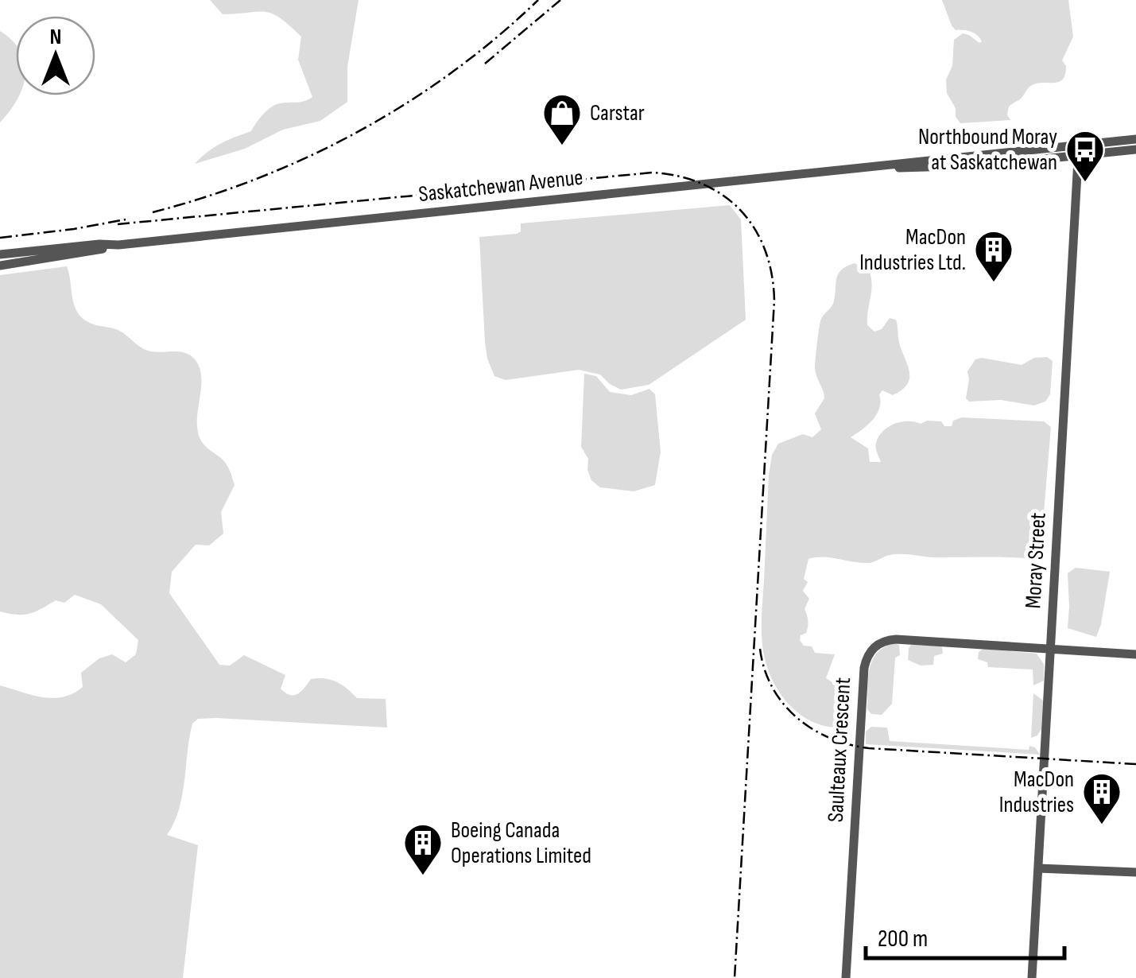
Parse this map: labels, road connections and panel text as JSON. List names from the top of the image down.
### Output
{
  "streets": {
    "street": ["Saskatchewan Avenue", "Moray Street", "Saulteaux Crescent"]
  },
  "crossings": [
    ["Saskatchewan Avenue", "Moray Street"],
    ["Moray Street", "Saulteaux Crescent"]
  ],
  "places": {
    "shop": ["Carstar"],
    "bus stop": ["Northbound Moray at Saskatchewan"],
    "building": ["MacDon Industries Ltd.", "MacDon Industries", "Boeing Canada Operations Limited"]
  },
  "scale_bar": "200 m",
  "north": "top"
}
